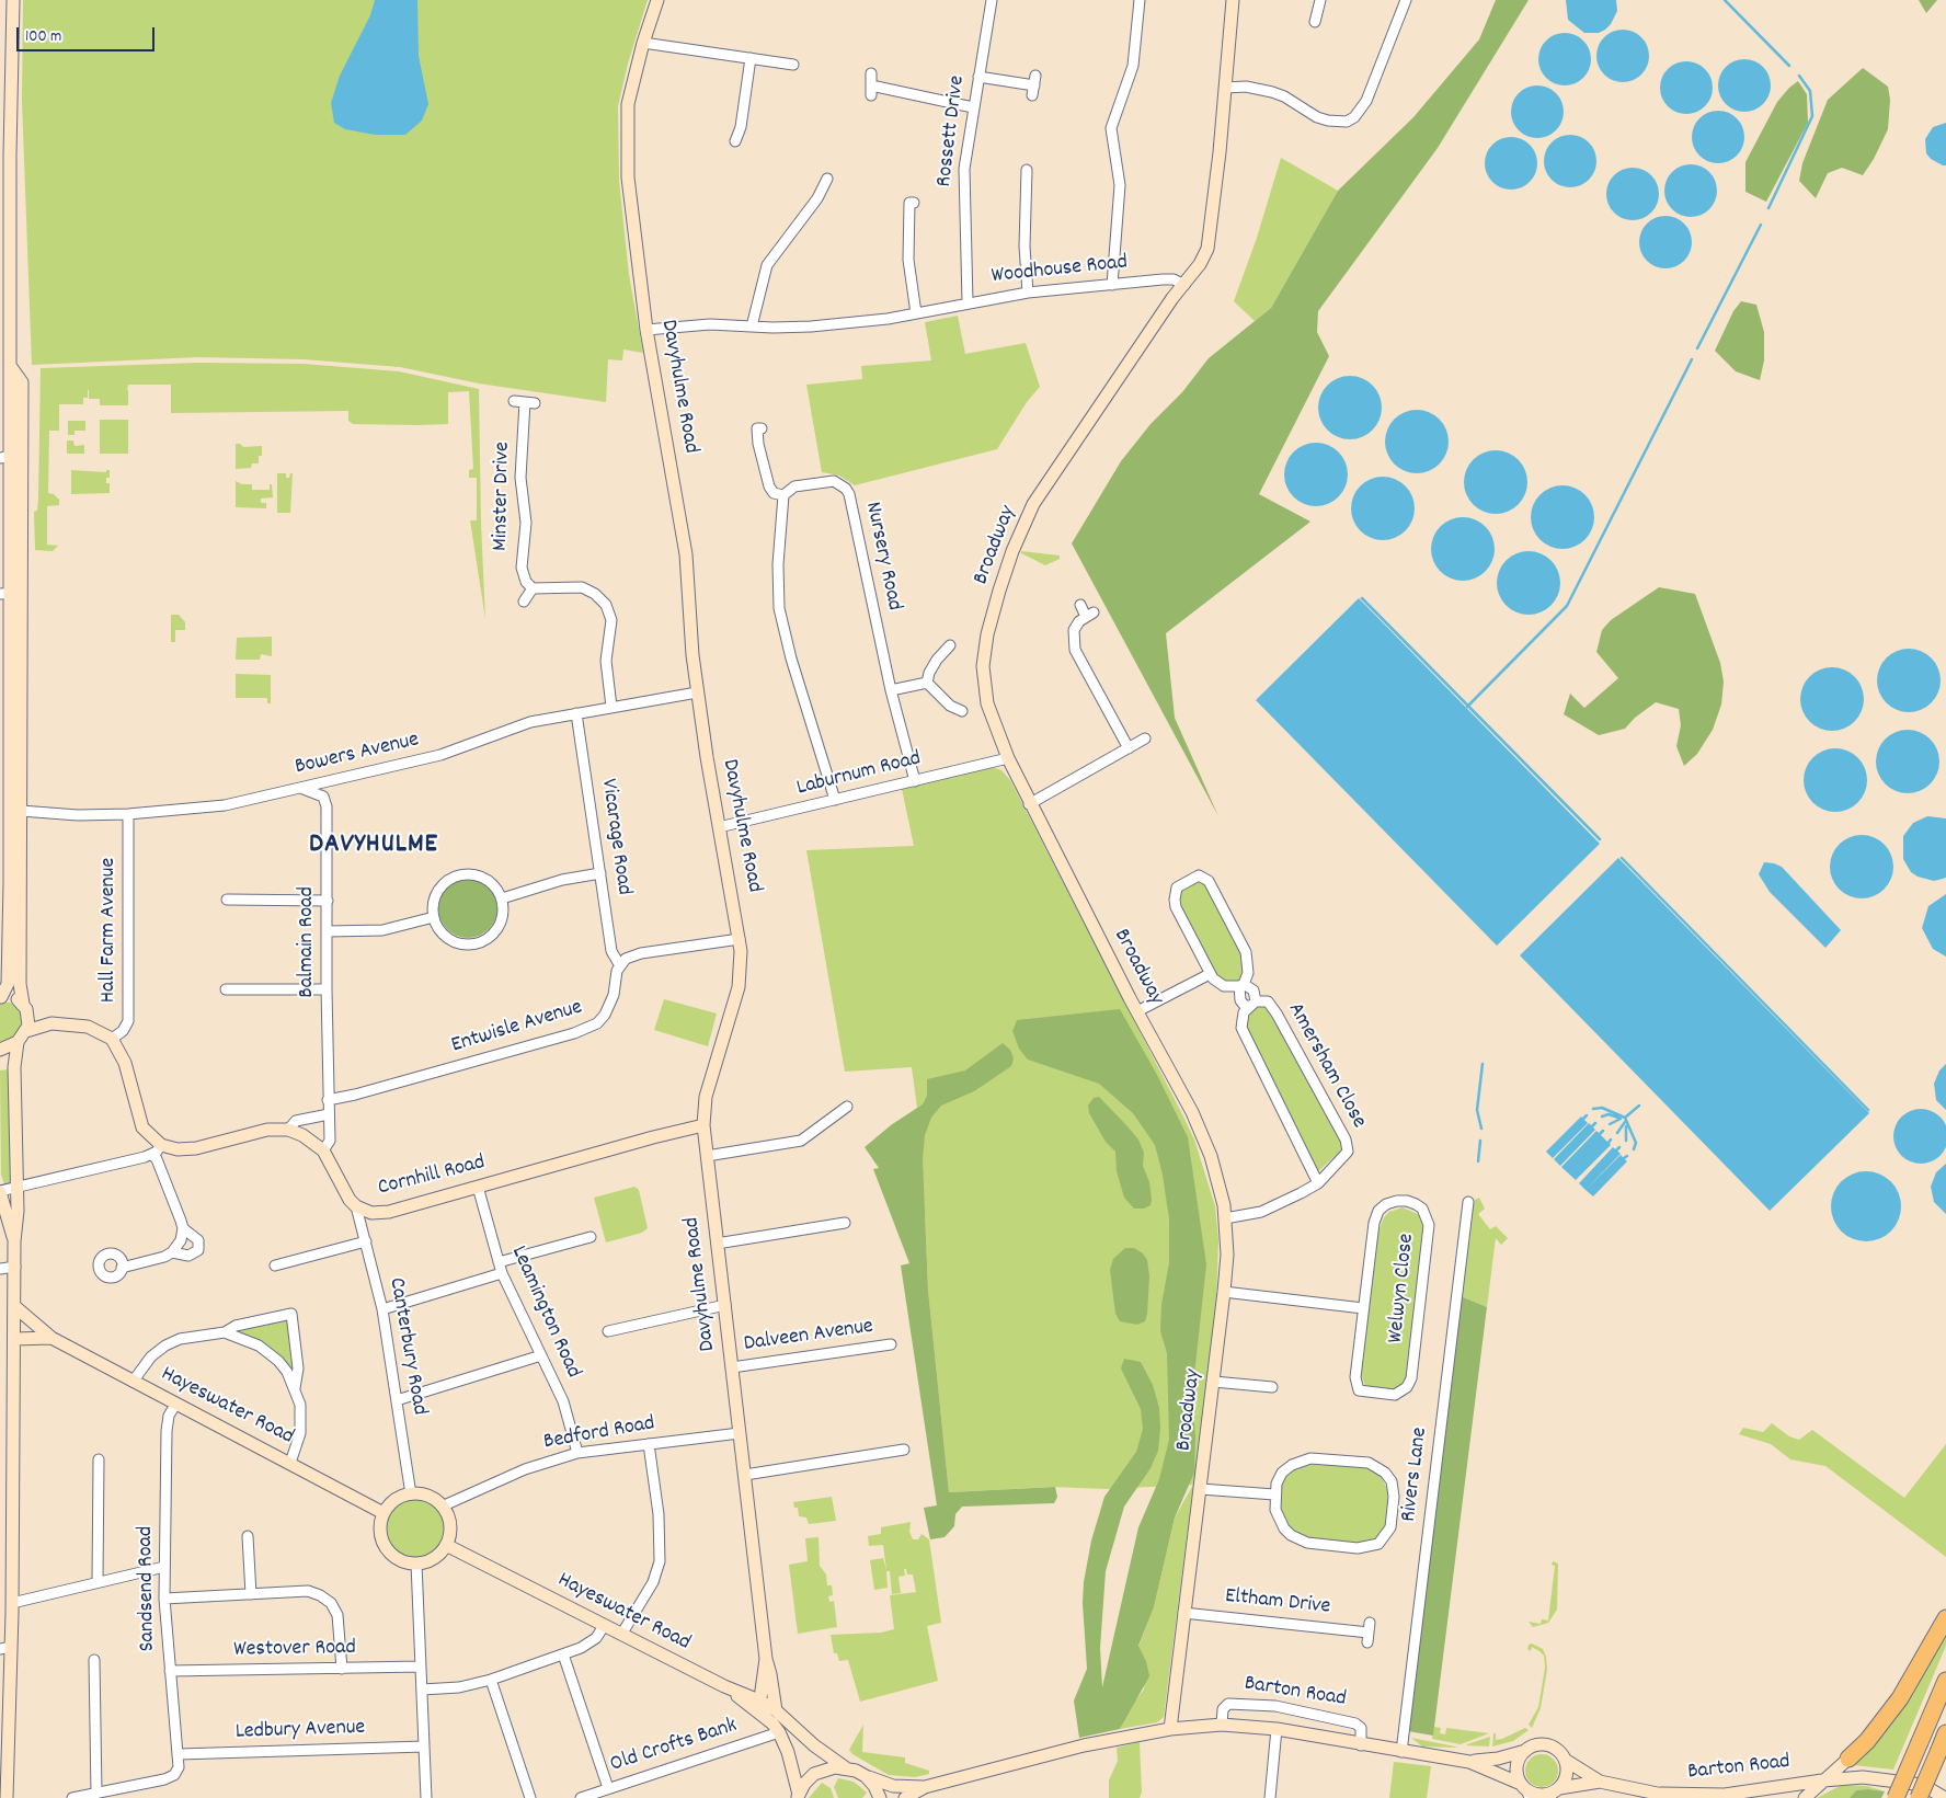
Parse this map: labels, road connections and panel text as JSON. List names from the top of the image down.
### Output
{
  "streets": {
    "street": [
      "Rossett Drive",
      "Woodhouse Road",
      "Davyhulme Road",
      "Minster Drive",
      "Broadway",
      "Nursery Road",
      "Bowers Avenue",
      "Laburnum Road",
      "Vicarage Road",
      "Hall Farm Avenue",
      "Balmain Road",
      "Entwisle Avenue",
      "Amersham Close",
      "Cornhill Road",
      "Welwyn Close",
      "Leamington Road",
      "Dalveen Avenue",
      "Canterbury Road",
      "Hayeswater Road",
      "Bedford Road",
      "Rivers Lane",
      "Sandsend Road",
      "Eltham Drive",
      "Westover Road",
      "Barton Road",
      "Ledbury Avenue",
      "Old Crofts Bank"
    ]
  },
  "crossings": [
    ["Rossett Drive", "Woodhouse Road"],
    ["Woodhouse Road", "Davyhulme Road"],
    ["Woodhouse Road", "Broadway"],
    ["Davyhulme Road", "Bowers Avenue"],
    ["Davyhulme Road", "Laburnum Road"],
    ["Davyhulme Road", "Cornhill Road"],
    ["Davyhulme Road", "Dalveen Avenue"],
    ["Davyhulme Road", "Bedford Road"],
    ["Broadway", "Laburnum Road"],
    ["Broadway", "Amersham Close"],
    ["Broadway", "Welwyn Close"],
    ["Broadway", "Eltham Drive"],
    ["Broadway", "Barton Road"],
    ["Nursery Road", "Laburnum Road"],
    ["Bowers Avenue", "Vicarage Road"],
    ["Bowers Avenue", "Hall Farm Avenue"],
    ["Bowers Avenue", "Balmain Road"],
    ["Vicarage Road", "Entwisle Avenue"],
    ["Balmain Road", "Entwisle Avenue"],
    ["Balmain Road", "Cornhill Road"],
    ["Cornhill Road", "Leamington Road"],
    ["Cornhill Road", "Canterbury Road"],
    ["Leamington Road", "Bedford Road"],
    ["Canterbury Road", "Hayeswater Road"],
    ["Canterbury Road", "Bedford Road"],
    ["Hayeswater Road", "Bedford Road"],
    ["Hayeswater Road", "Sandsend Road"],
    ["Hayeswater Road", "Old Crofts Bank"],
    ["Rivers Lane", "Barton Road"],
    ["Sandsend Road", "Westover Road"],
    ["Sandsend Road", "Ledbury Avenue"]
  ],
  "districts": ["DAVYHULME"],
  "scale_bar": "100 m"
}
